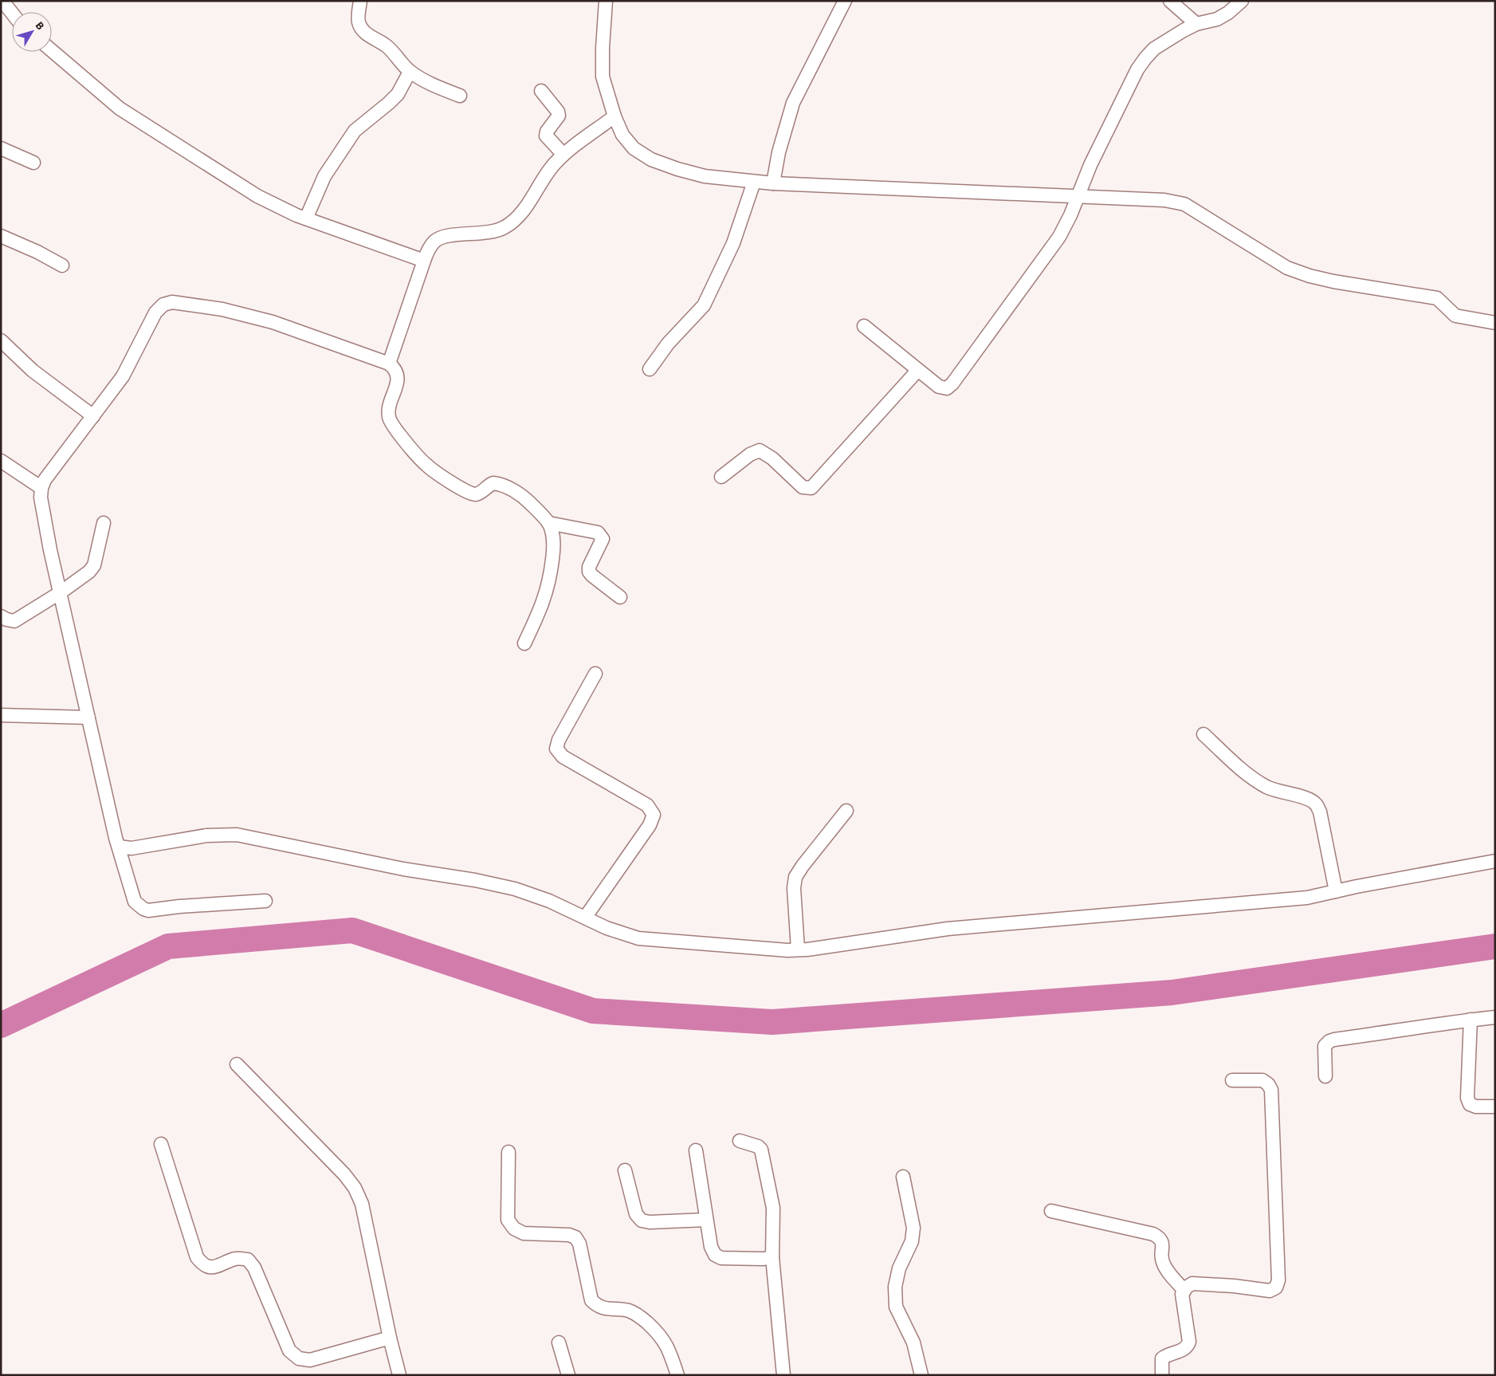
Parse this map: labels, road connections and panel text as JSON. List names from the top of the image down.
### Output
{
  "north": "top right"
}
